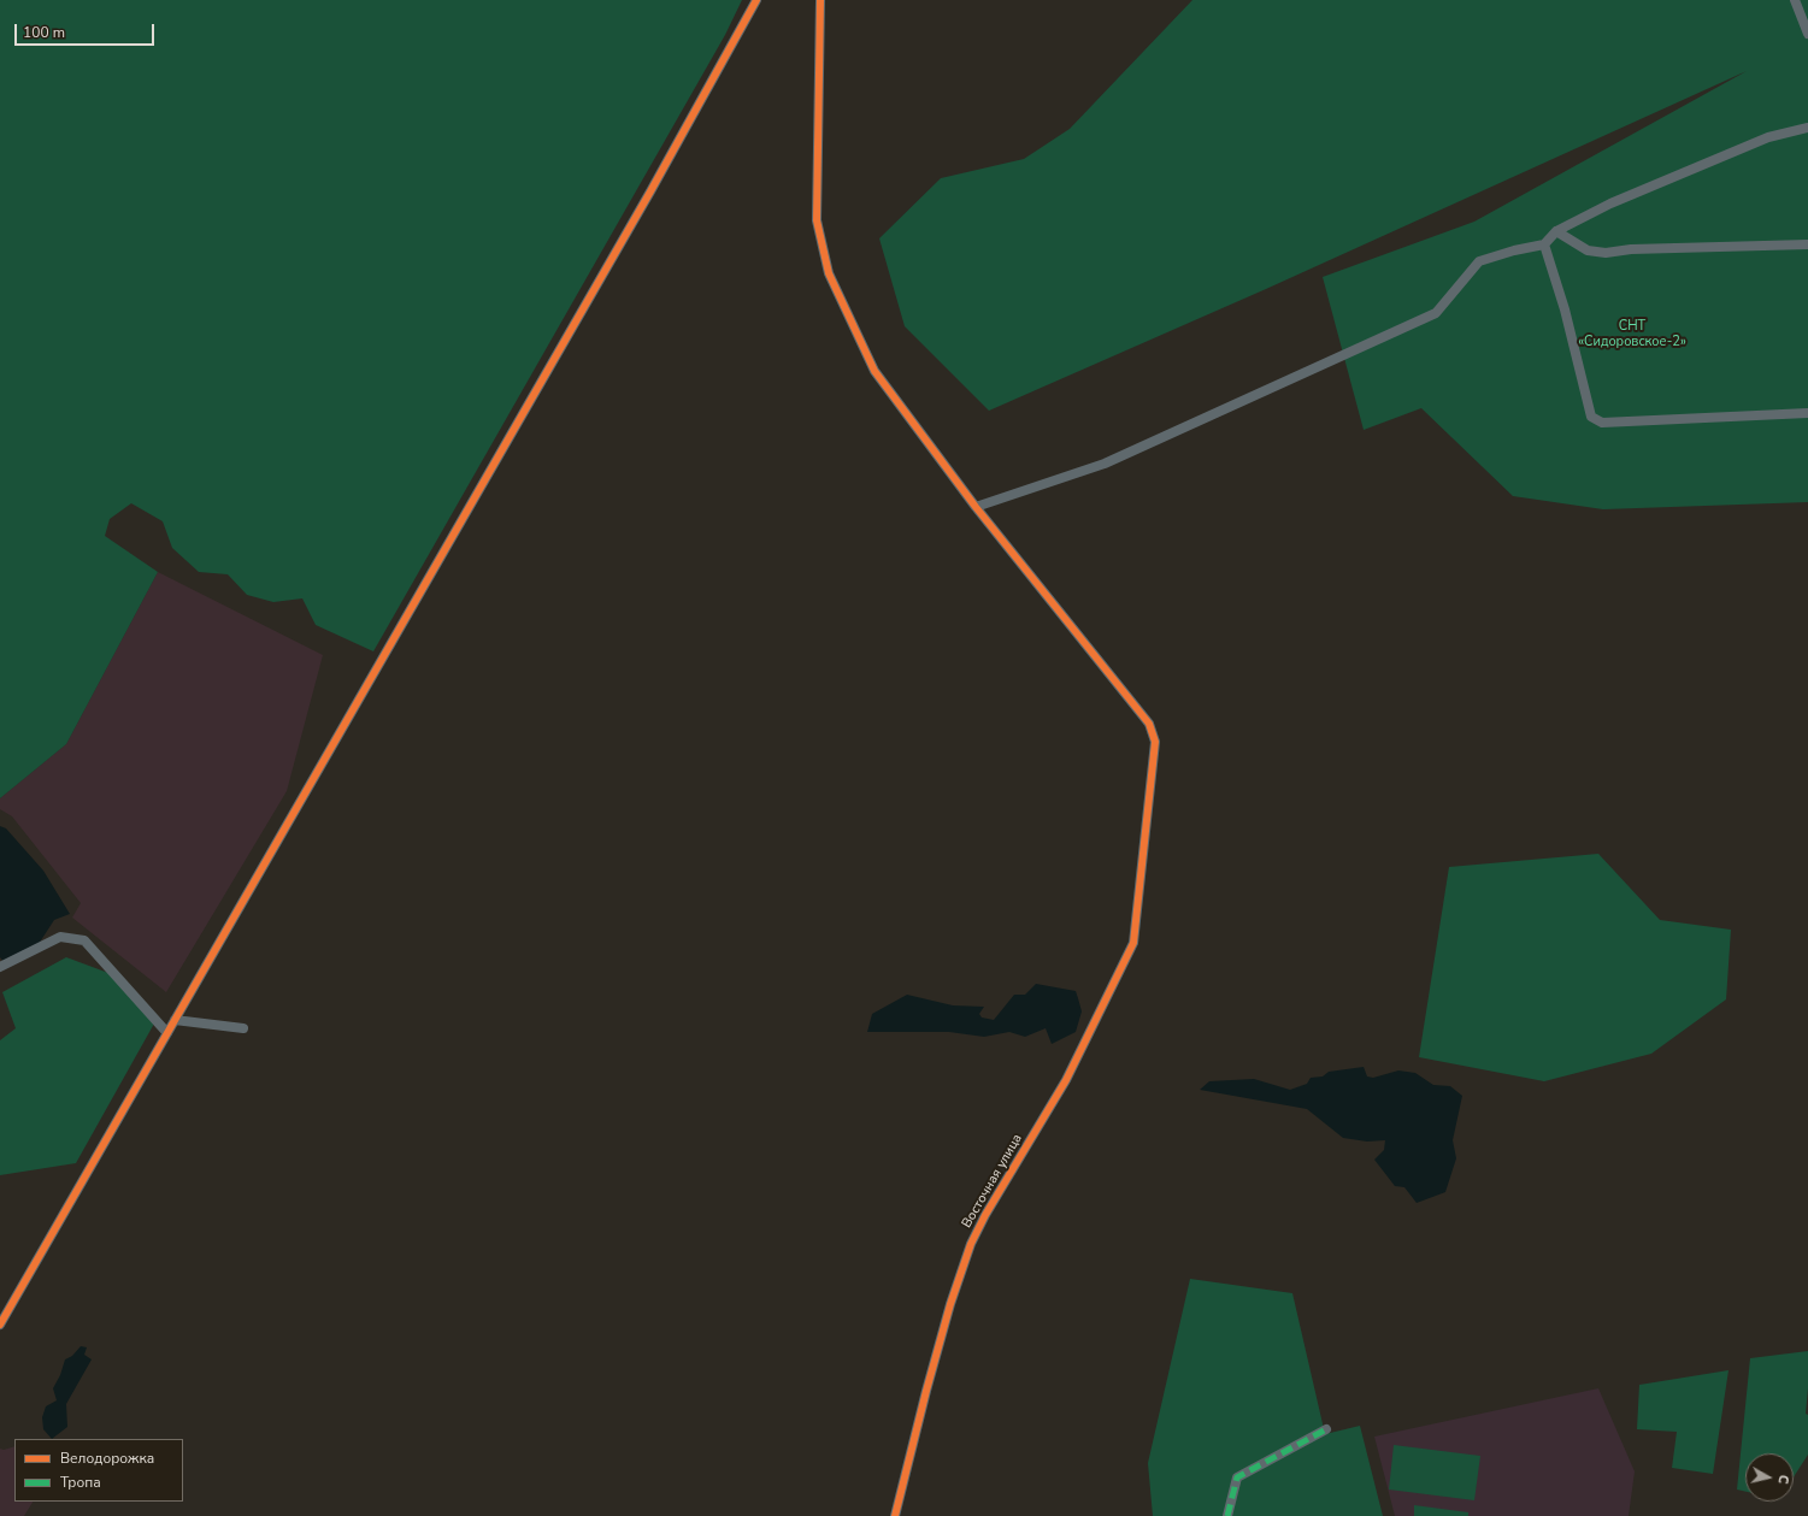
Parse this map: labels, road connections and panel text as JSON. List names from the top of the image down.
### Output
{
  "streets": {
    "street": ["Восточная улица"]
  },
  "parks": ["СНТ «Сидоровское-2»"],
  "legend": ["Велодорожка", "Тропа"],
  "scale_bar": "100 m",
  "north": "right"
}
